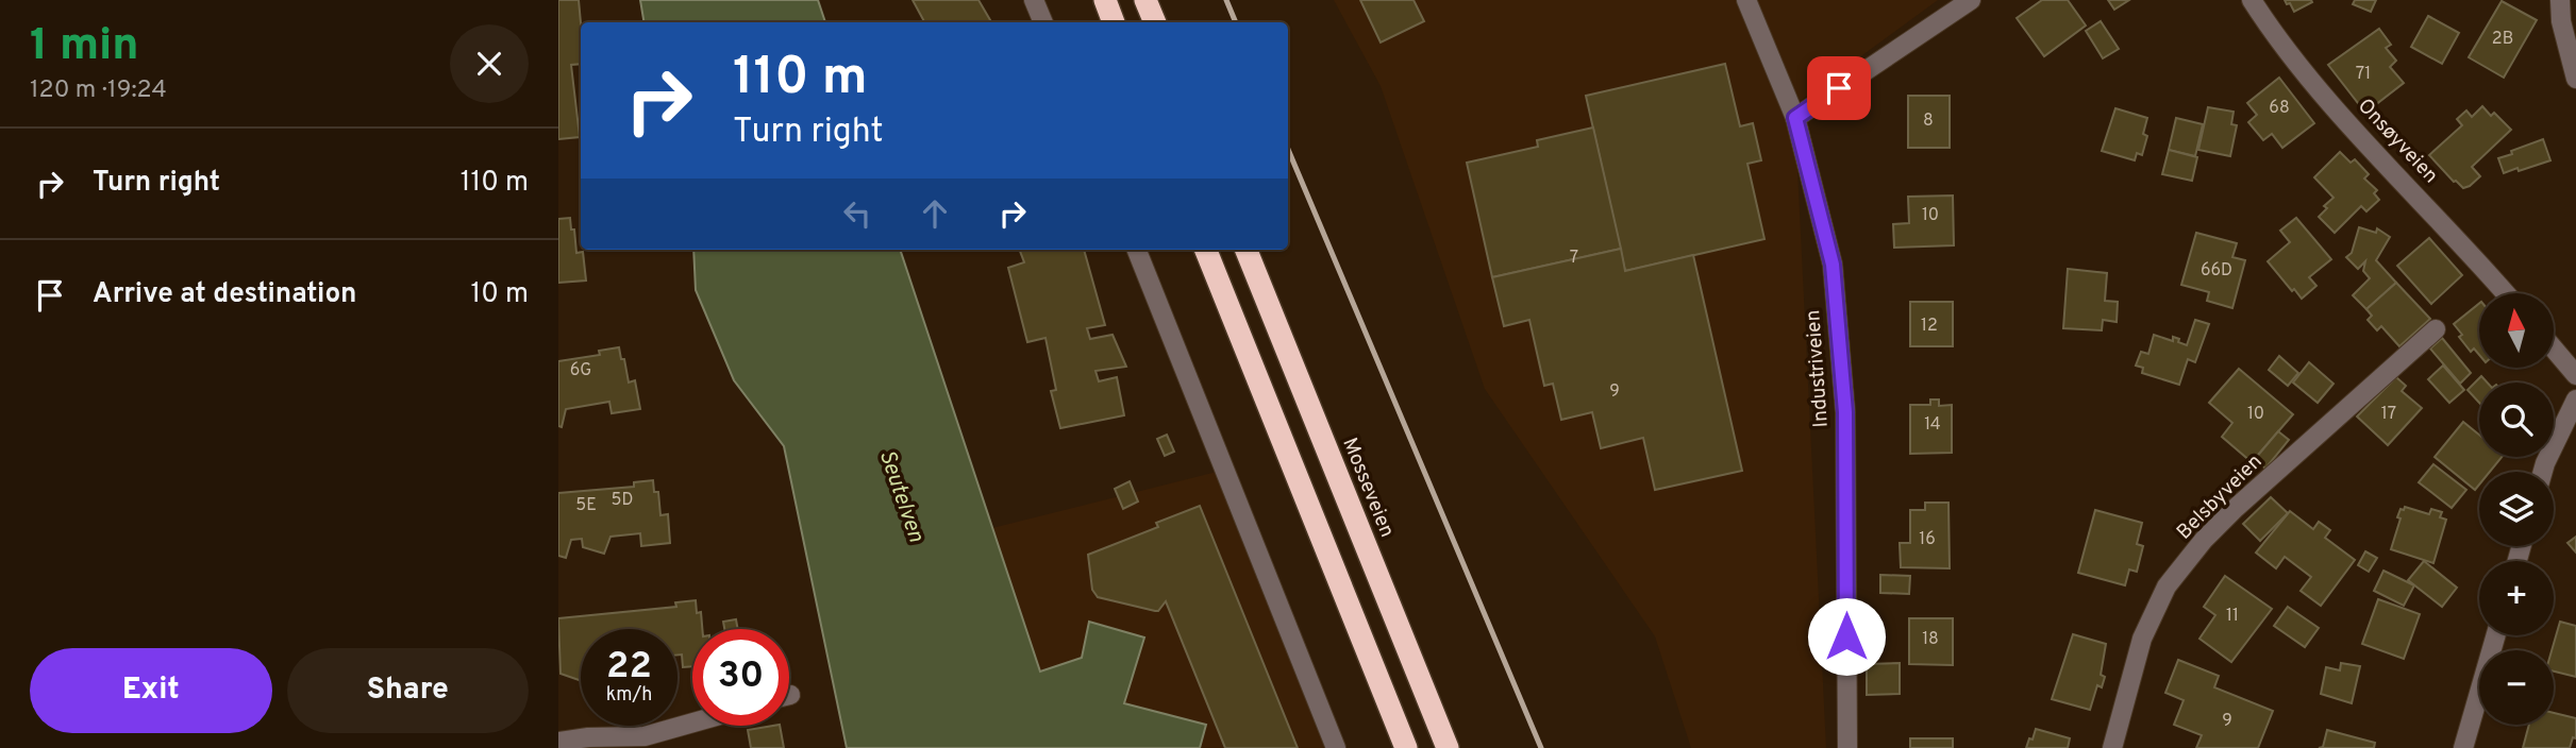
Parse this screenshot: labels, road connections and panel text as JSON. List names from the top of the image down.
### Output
{
  "streets": {
    "highway": ["Mosseveien"],
    "street": ["Onsøyveien", "Industriveien", "Belsbyveien"]
  },
  "water": ["Seutelven"],
  "house_numbers": [
    "2B",
    "71",
    "68",
    "8",
    "10",
    "7",
    "66D",
    "12",
    "6G",
    "9",
    "10",
    "17",
    "14",
    "5D",
    "5E",
    "16",
    "11",
    "18",
    "9"
  ],
  "north": "top",
  "page": {
    "heading": ["1 min", "120 m · 19:24"],
    "turn": ["110 m", "Turn right"],
    "list": [
      {
        "name": "Turn right",
        "value": "110 m"
      },
      {
        "name": "Arrive at destination",
        "value": "10 m"
      }
    ],
    "map_buttons": ["+", "−"],
    "speed": "22 km/h",
    "limit": "30",
    "buttons": ["Exit", "Share"]
  }
}
